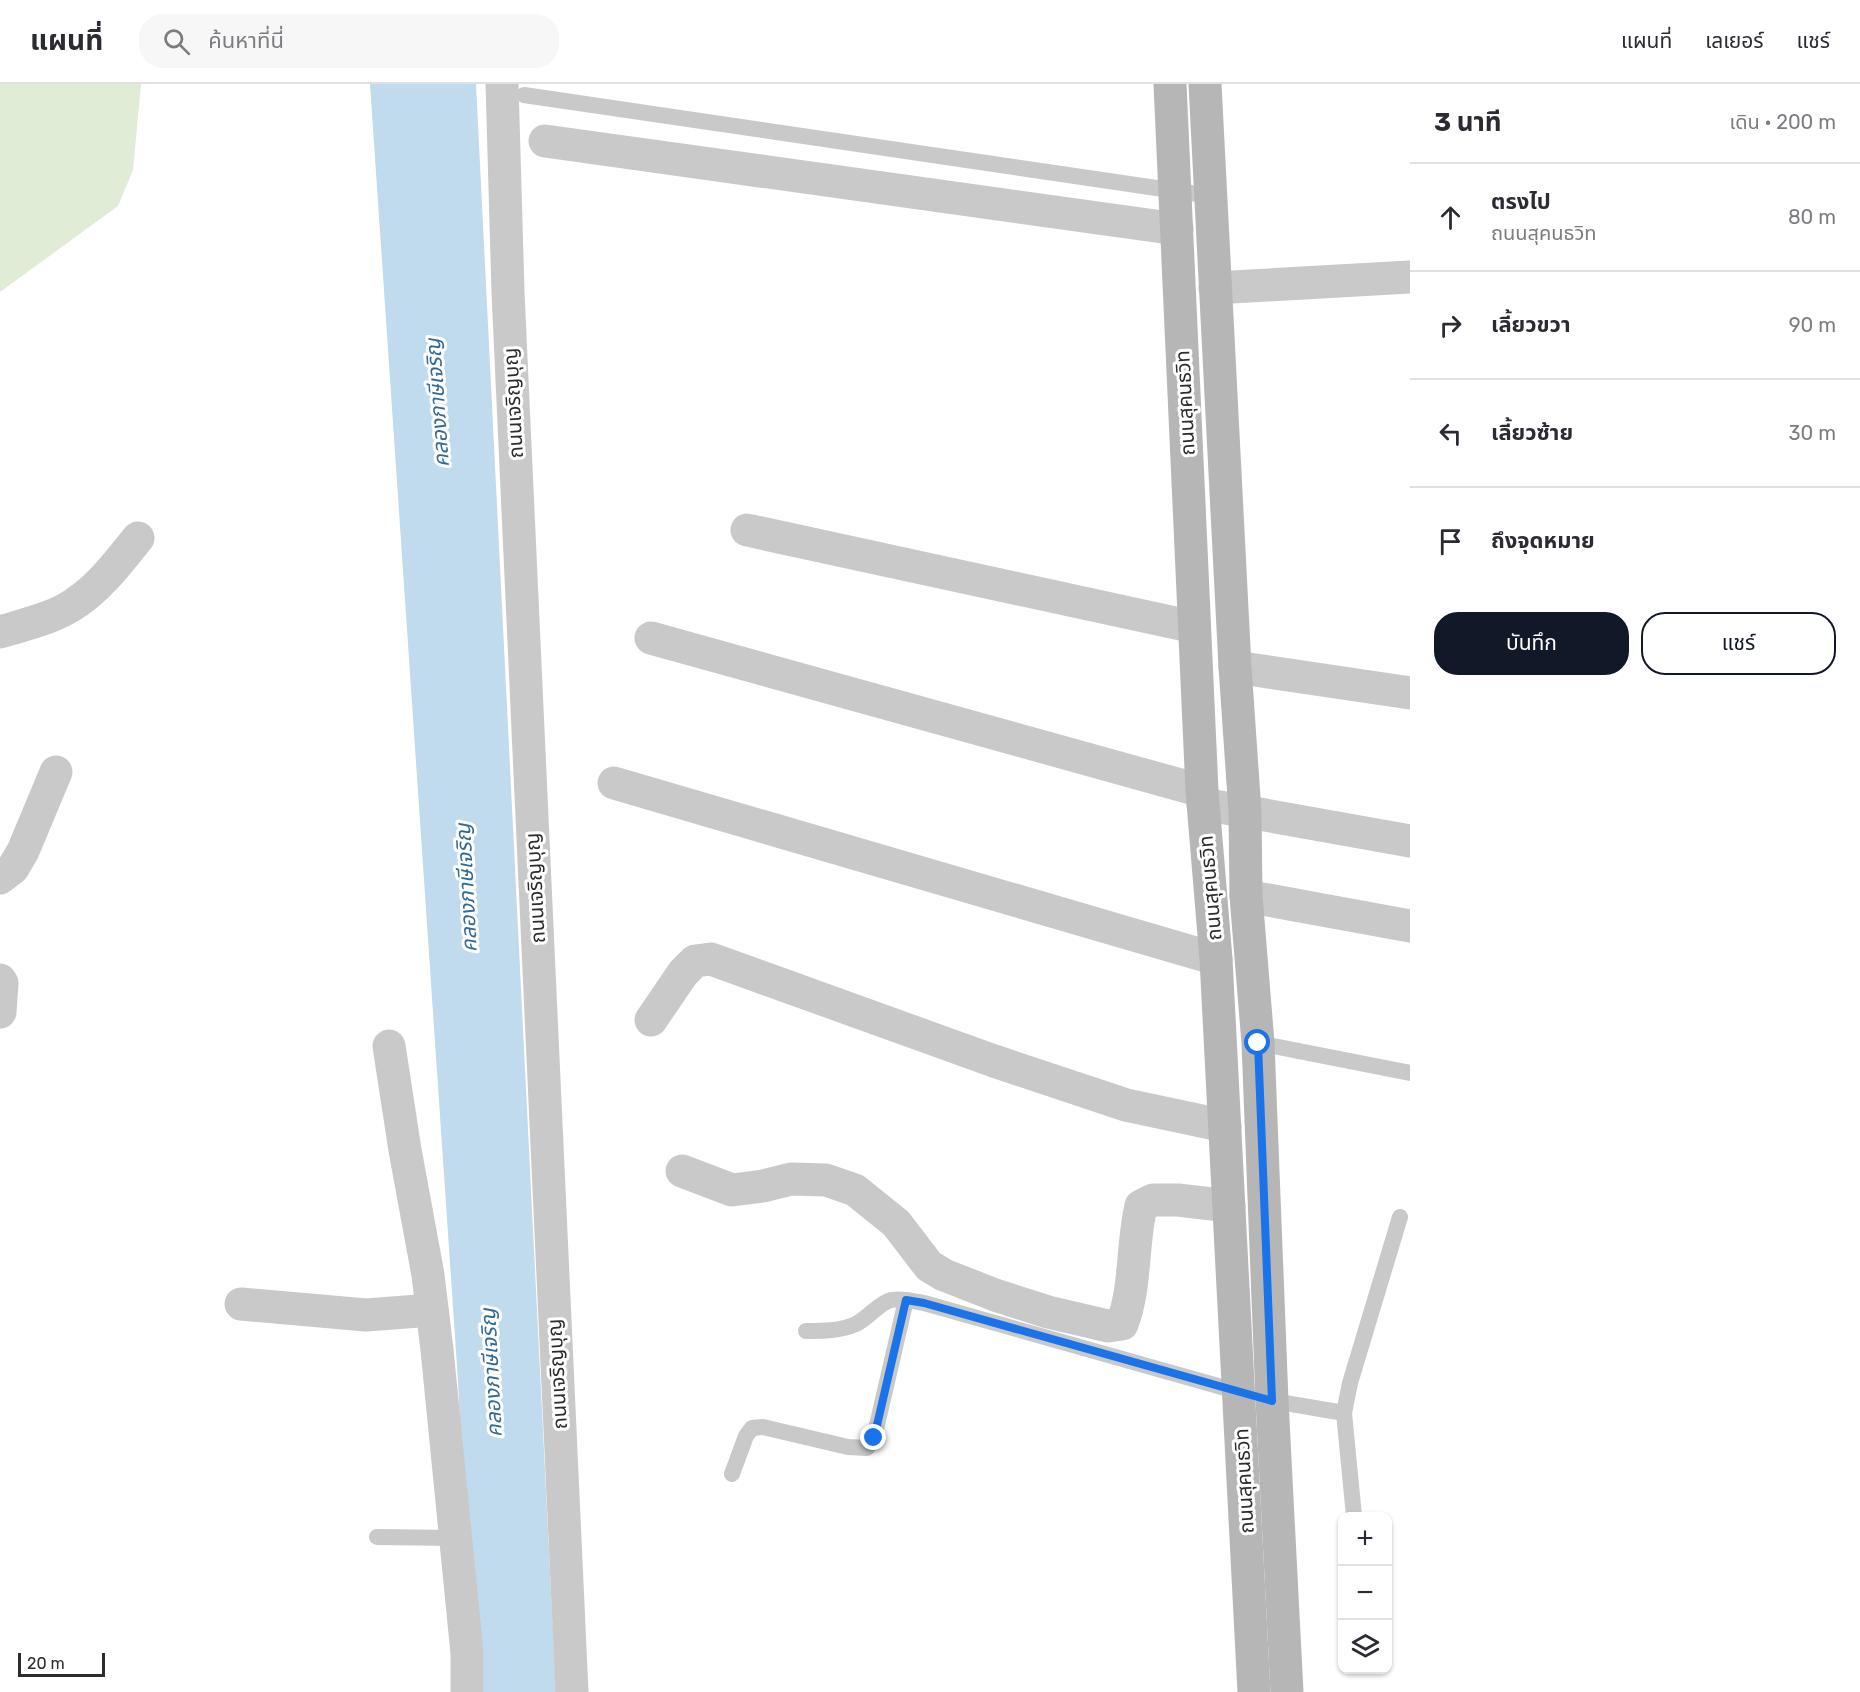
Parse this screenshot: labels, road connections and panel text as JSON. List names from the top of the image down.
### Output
{
  "streets": {
    "main road": ["ถนนสุคนธวิท"],
    "street": ["ถนนเจริญบุญ"]
  },
  "water": ["คลองภาษีเจริญ"],
  "scale_bar": "20 m",
  "page": {
    "header": "แผนที่",
    "search": "ค้นหาที่นี่",
    "nav": ["แผนที่", "เลเยอร์", "แชร์"],
    "heading": ["3 นาที", "เดิน · 200 m"],
    "list": [
      ["ตรงไป", "ถนนสุคนธวิท", "80 m"],
      ["เลี้ยวขวา", "90 m"],
      ["เลี้ยวซ้าย", "30 m"],
      "ถึงจุดหมาย"
    ],
    "buttons": ["บันทึก", "แชร์"],
    "map_buttons": ["+", "−"],
    "scale": "20 m"
  }
}
